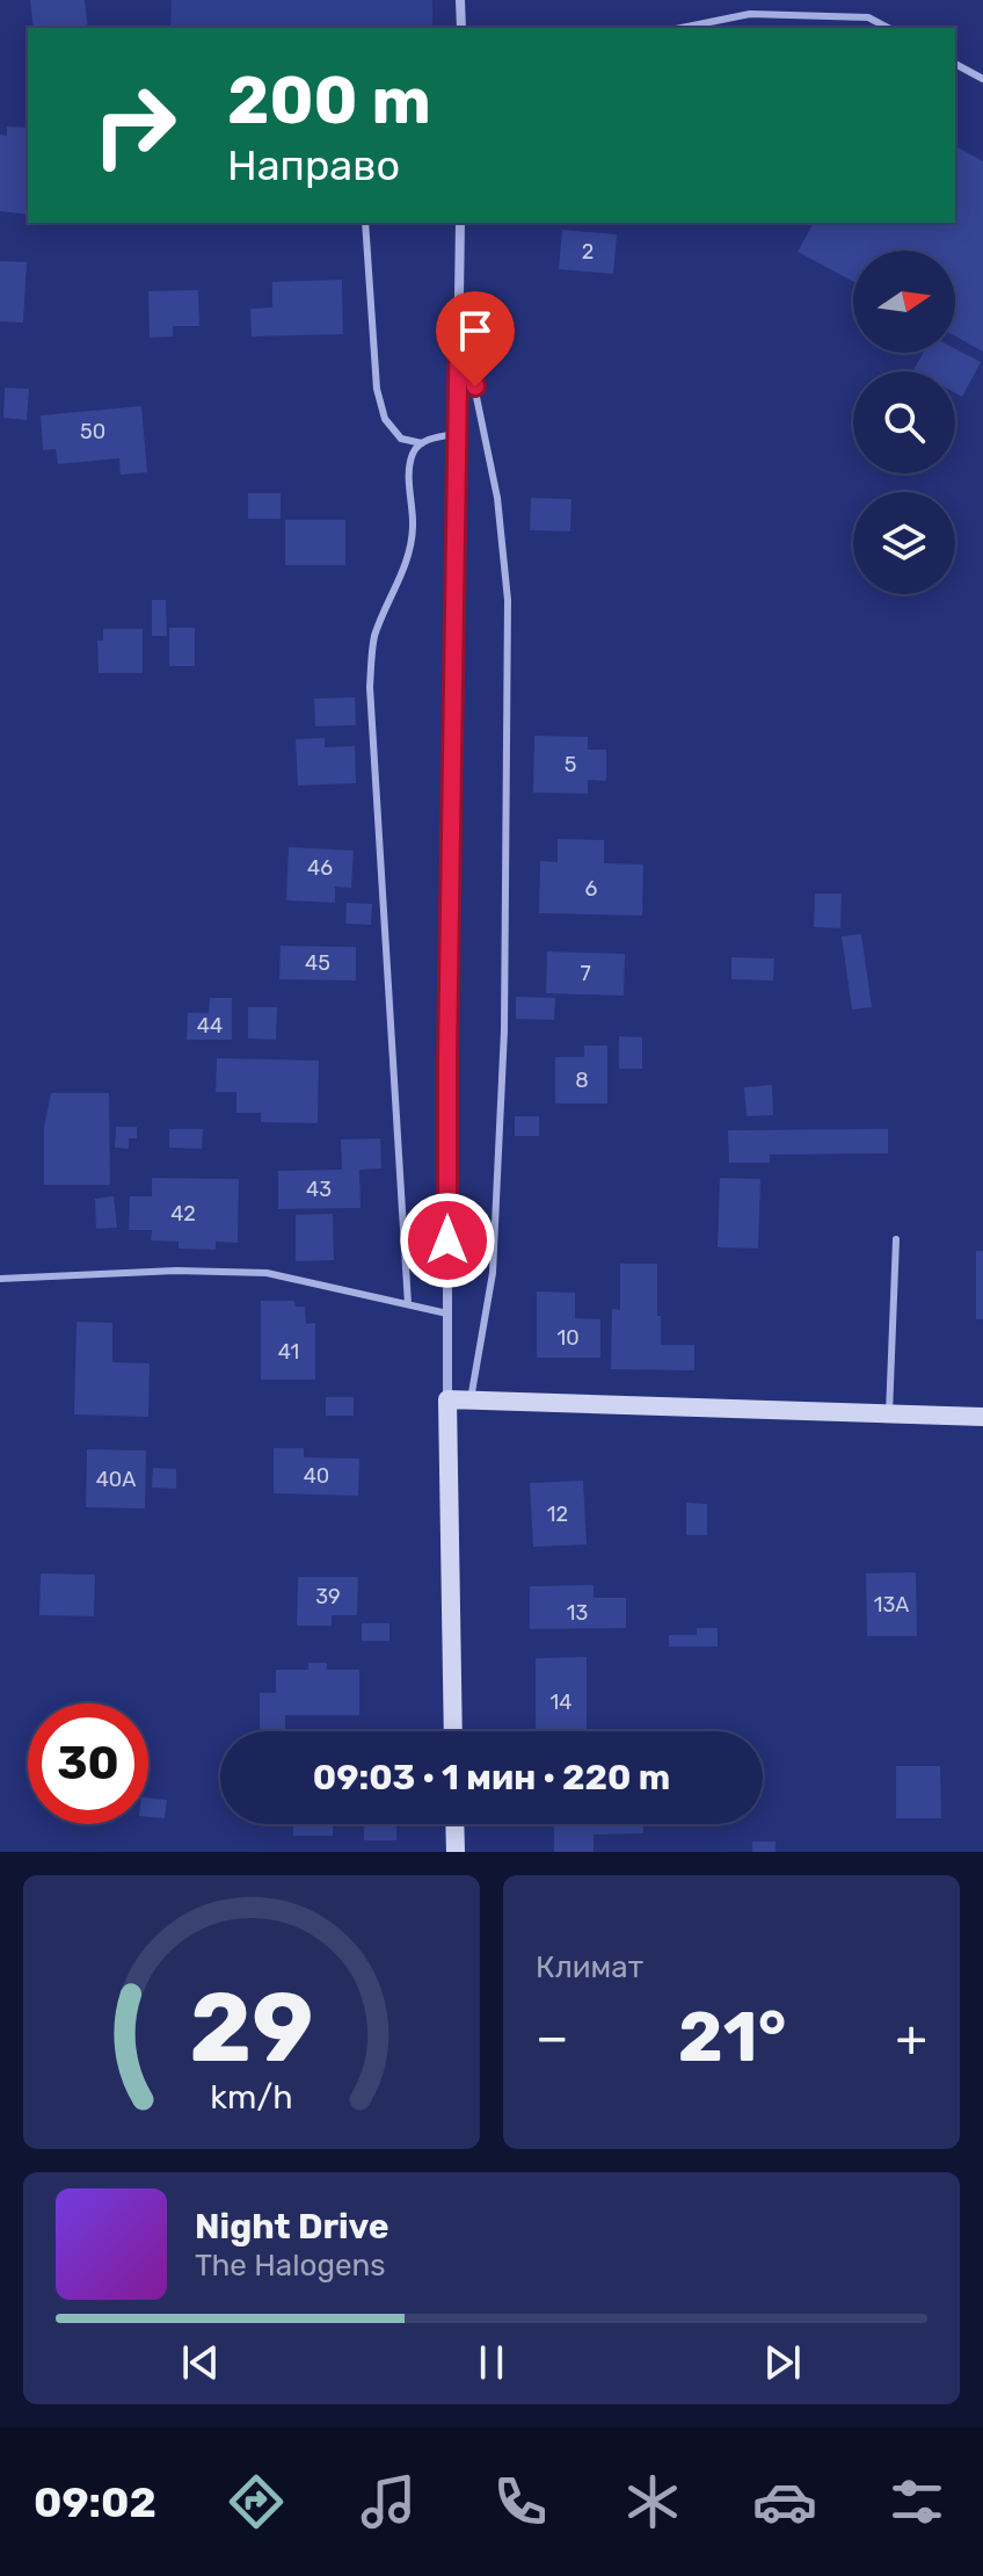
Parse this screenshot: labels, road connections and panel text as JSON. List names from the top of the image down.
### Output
{
  "house_numbers": [
    "2",
    "50",
    "5",
    "46",
    "6",
    "45",
    "7",
    "44",
    "8",
    "43",
    "42",
    "10",
    "41",
    "40",
    "40А",
    "12",
    "39",
    "13А",
    "13",
    "14"
  ],
  "north": "right",
  "page": {
    "turn": ["200 m", "Направо"],
    "limit": "30",
    "trip": "09:03 · 1 мин · 220 m",
    "tile": "Климат",
    "heat": ["−", "21°", "+"],
    "song": ["Night Drive", "The Halogens"],
    "tabs": "09:02",
    "gauge": ["29", "km/h"]
  }
}
